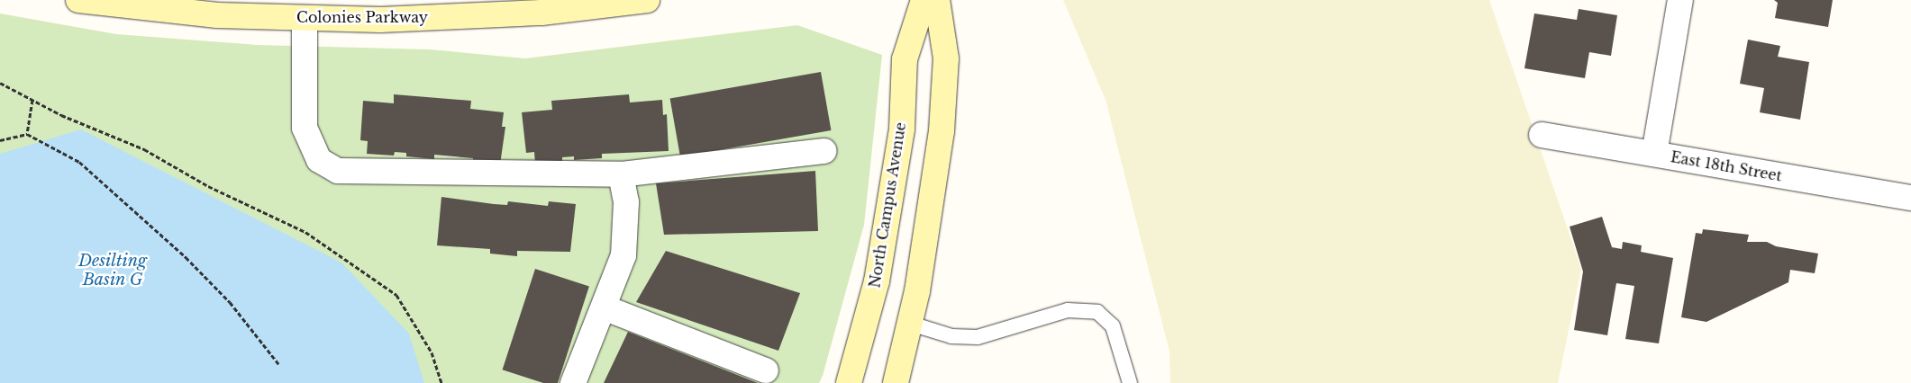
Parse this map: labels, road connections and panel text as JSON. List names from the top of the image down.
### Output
{
  "streets": {
    "main road": ["Colonies Parkway", "North Campus Avenue"],
    "street": ["East 18th Street"]
  },
  "water": ["Desilting Basin G"]
}
